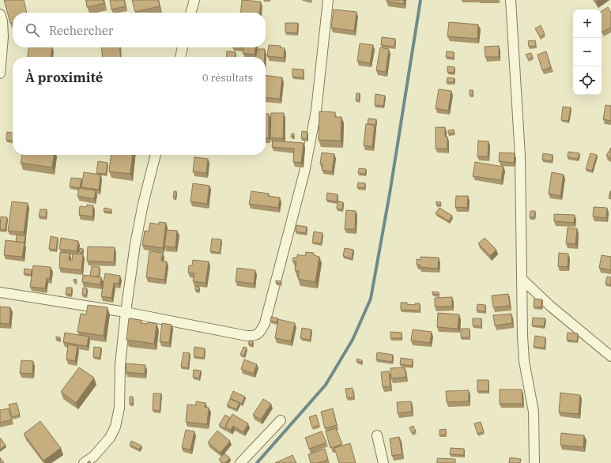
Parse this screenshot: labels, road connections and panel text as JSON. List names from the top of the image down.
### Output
{
  "page": {
    "map_buttons": ["+", "−"],
    "search": "Rechercher",
    "heading": ["À proximité", "0 résultats"]
  }
}
